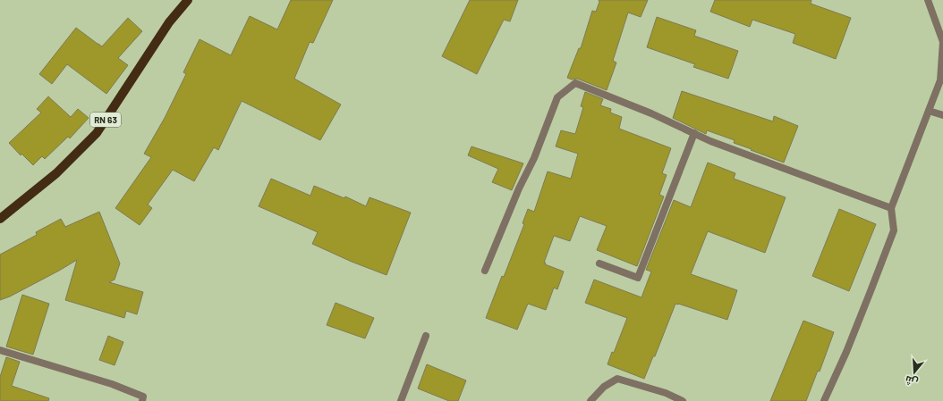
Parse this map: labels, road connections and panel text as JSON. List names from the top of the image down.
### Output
{
  "streets": {
    "main road": ["RN 63"]
  },
  "north": "bottom"
}
